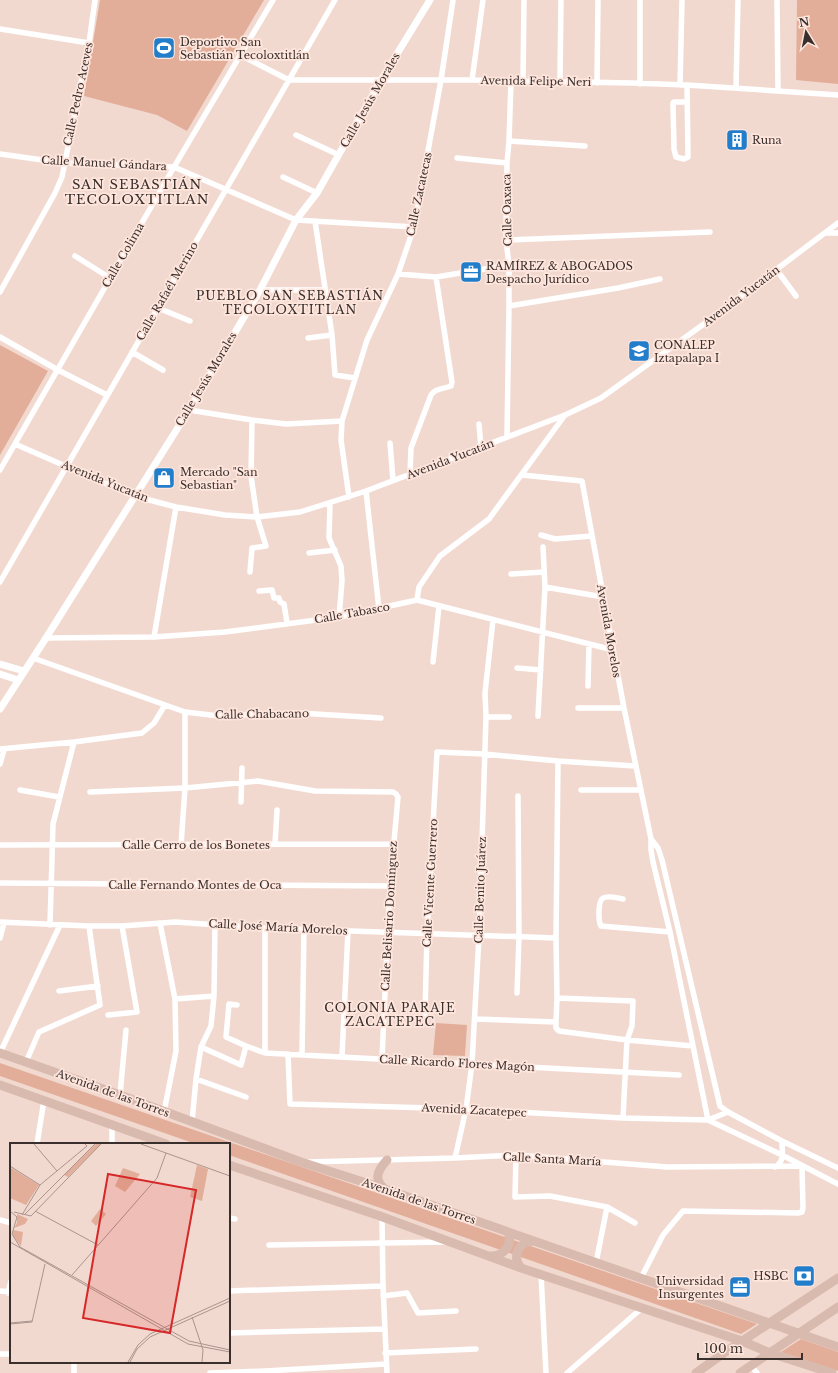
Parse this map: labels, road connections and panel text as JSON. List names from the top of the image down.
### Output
{
  "streets": {
    "main road": ["Avenida de las Torres"],
    "street": [
      "Avenida Felipe Neri",
      "Calle Pedro Aceves",
      "Calle Jesús Morales",
      "Calle Manuel Gándara",
      "Calle Zacatecas",
      "Calle Oaxaca",
      "Calle Colima",
      "Calle Rafaél Merino",
      "Avenida Yucatán",
      "Calle Tabasco",
      "Avenida Morelos",
      "Calle Chabacano",
      "Calle Cerro de los Bonetes",
      "Calle Vicente Guerrero",
      "Calle Fernando Montes de Oca",
      "Calle Benito Juárez",
      "Calle Belisario Domínguez",
      "Calle José María Morelos",
      "Calle Ricardo Flores Magón",
      "Avenida Zacatepec",
      "Calle Santa María"
    ]
  },
  "crossings": [
    ["Avenida Felipe Neri", "Calle Jesús Morales"],
    ["Avenida Felipe Neri", "Calle Zacatecas"],
    ["Avenida Felipe Neri", "Calle Oaxaca"],
    ["Avenida Felipe Neri", "Calle Colima"],
    ["Avenida Felipe Neri", "Calle Rafaél Merino"],
    ["Calle Pedro Aceves", "Calle Manuel Gándara"],
    ["Calle Jesús Morales", "Calle Manuel Gándara"],
    ["Calle Jesús Morales", "Avenida Yucatán"],
    ["Calle Jesús Morales", "Calle Tabasco"],
    ["Calle Jesús Morales", "Calle Chabacano"],
    ["Calle Manuel Gándara", "Calle Zacatecas"],
    ["Calle Manuel Gándara", "Calle Colima"],
    ["Calle Manuel Gándara", "Calle Rafaél Merino"],
    ["Calle Zacatecas", "Avenida Yucatán"],
    ["Calle Oaxaca", "Avenida Yucatán"],
    ["Calle Colima", "Avenida Yucatán"],
    ["Calle Rafaél Merino", "Avenida Yucatán"],
    ["Avenida Morelos", "Avenida Zacatepec"],
    ["Calle Cerro de los Bonetes", "Calle Belisario Domínguez"],
    ["Calle Vicente Guerrero", "Calle Benito Juárez"],
    ["Calle Vicente Guerrero", "Calle José María Morelos"],
    ["Calle Fernando Montes de Oca", "Calle Belisario Domínguez"],
    ["Calle Benito Juárez", "Calle José María Morelos"],
    ["Calle Benito Juárez", "Calle Ricardo Flores Magón"],
    ["Calle Benito Juárez", "Avenida Zacatepec"],
    ["Calle Benito Juárez", "Calle Santa María"],
    ["Calle Belisario Domínguez", "Calle José María Morelos"],
    ["Calle Belisario Domínguez", "Calle Ricardo Flores Magón"],
    ["Calle Ricardo Flores Magón", "Avenida Zacatepec"],
    ["Avenida de las Torres", "Calle Santa María"],
    ["Avenida Zacatepec", "Calle Santa María"]
  ],
  "districts": ["SAN SEBASTIÁN TECOLOXTITLAN", "PUEBLO SAN SEBASTIÁN TECOLOXTITLAN", "COLONIA PARAJE ZACATEPEC"],
  "places": {
    "sports": ["Deportivo San Sebastián Tecoloxtitlán"],
    "building": ["Runa"],
    "office": ["RAMÍREZ & ABOGADOS Despacho Jurídico", "Universidad Insurgentes"],
    "school or university": ["CONALEP Iztapalapa I"],
    "shop": ["Mercado \"San Sebastian\""],
    "bank": ["HSBC"]
  },
  "scale_bar": "100 m",
  "north": "top"
}
